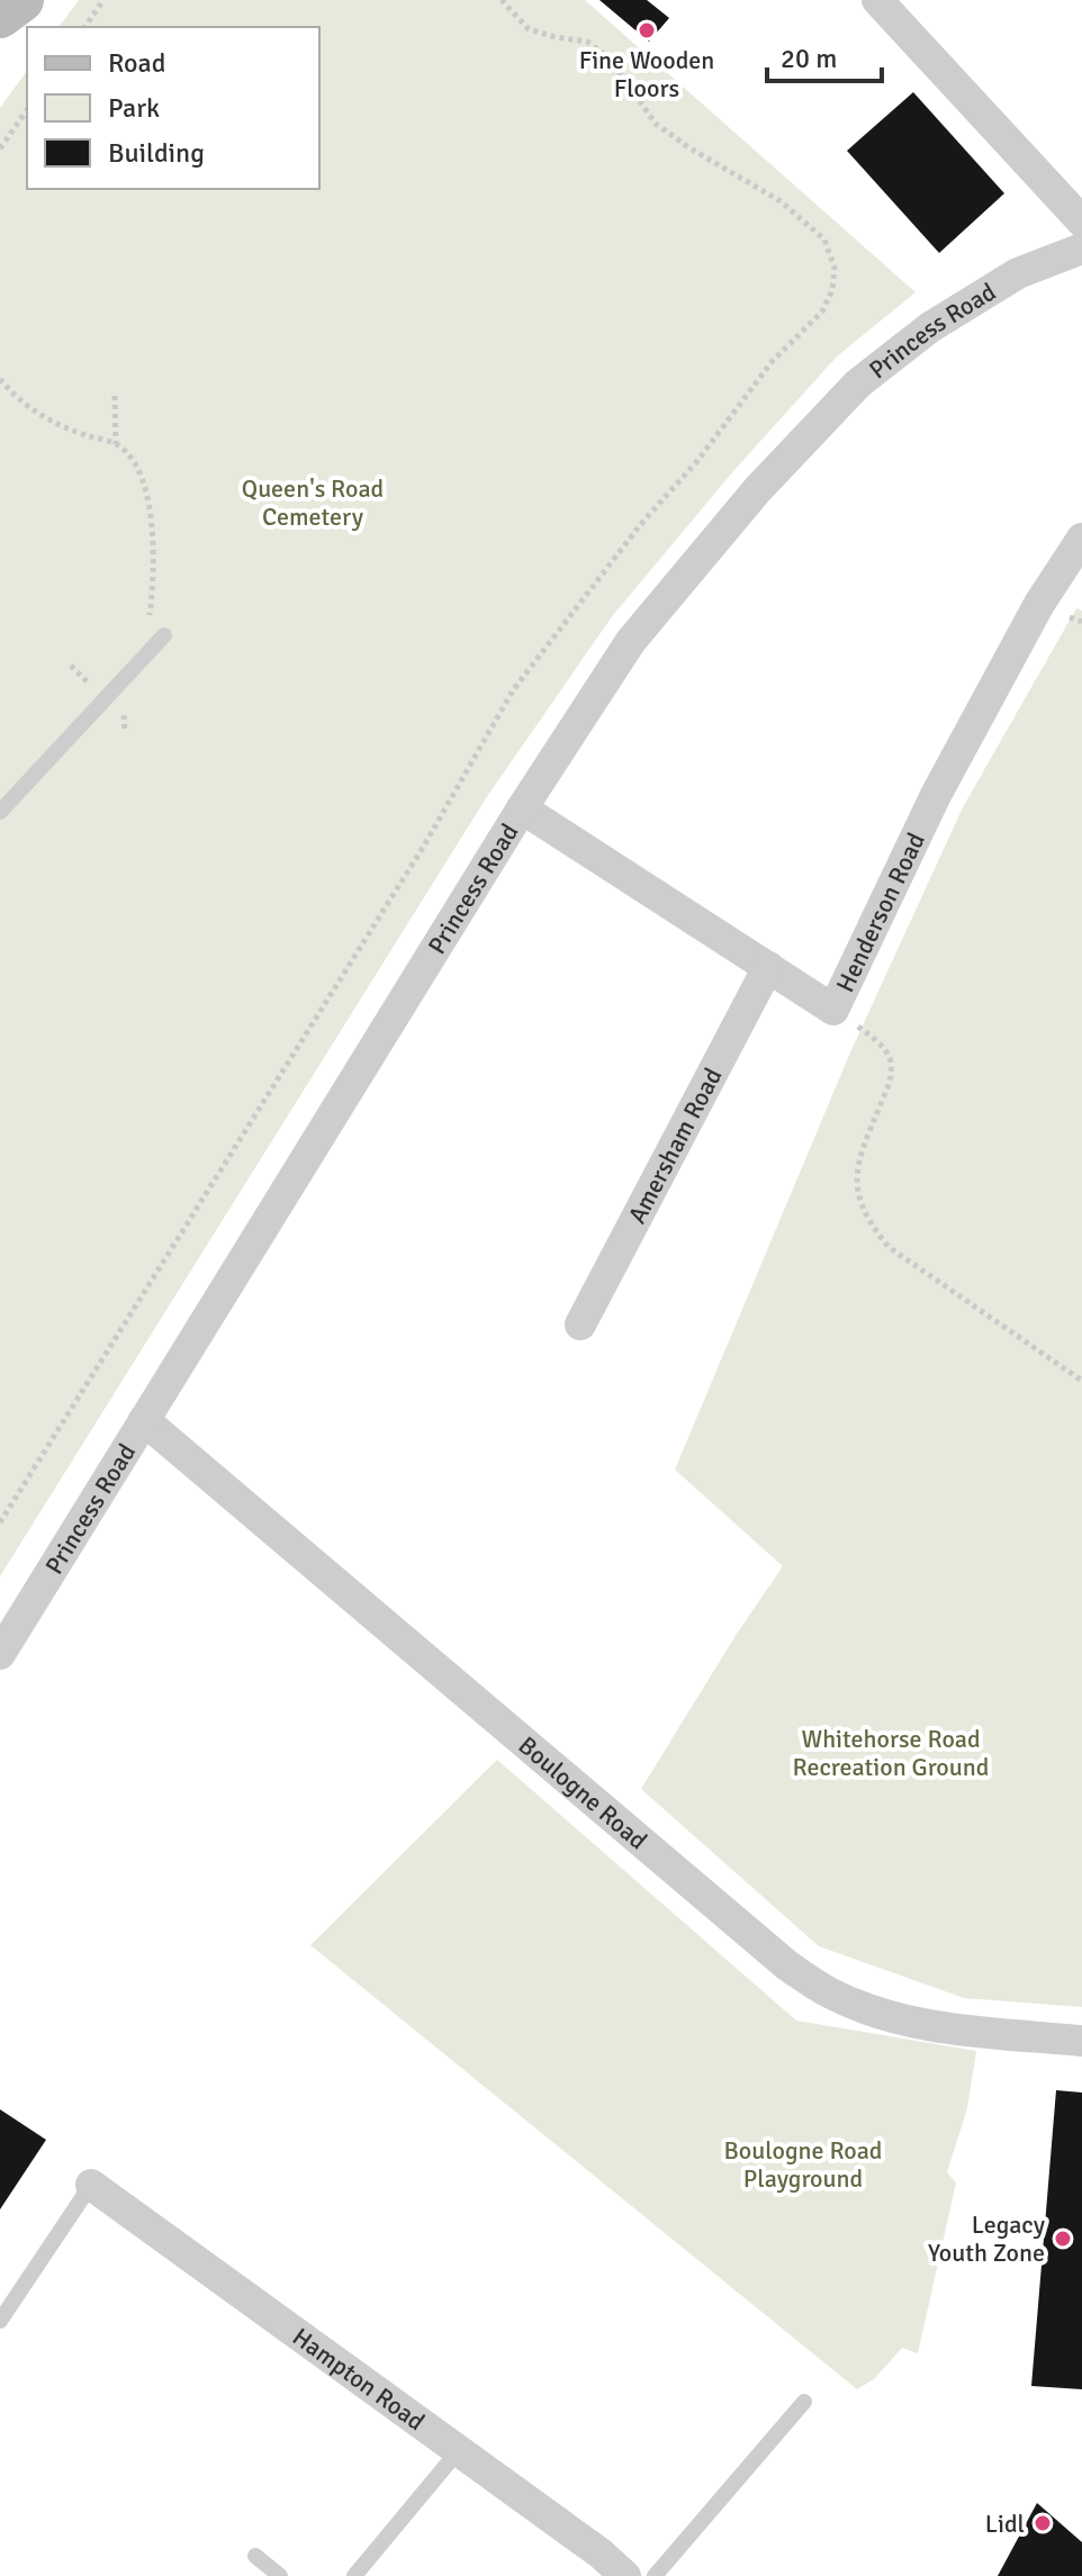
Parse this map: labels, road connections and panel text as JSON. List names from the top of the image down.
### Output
{
  "streets": {
    "street": [
      "Princess Road",
      "Henderson Road",
      "Amersham Road",
      "Boulogne Road",
      "Hampton Road"
    ]
  },
  "crossings": [
    ["Princess Road", "Henderson Road"],
    ["Princess Road", "Boulogne Road"],
    ["Henderson Road", "Amersham Road"]
  ],
  "parks": ["Queen's Road Cemetery", "Whitehorse Road Recreation Ground", "Boulogne Road Playground"],
  "places": ["Fine Wooden Floors", "Legacy Youth Zone", "Lidl"],
  "legend": ["Road", "Park", "Building"],
  "scale_bar": "20 m"
}
